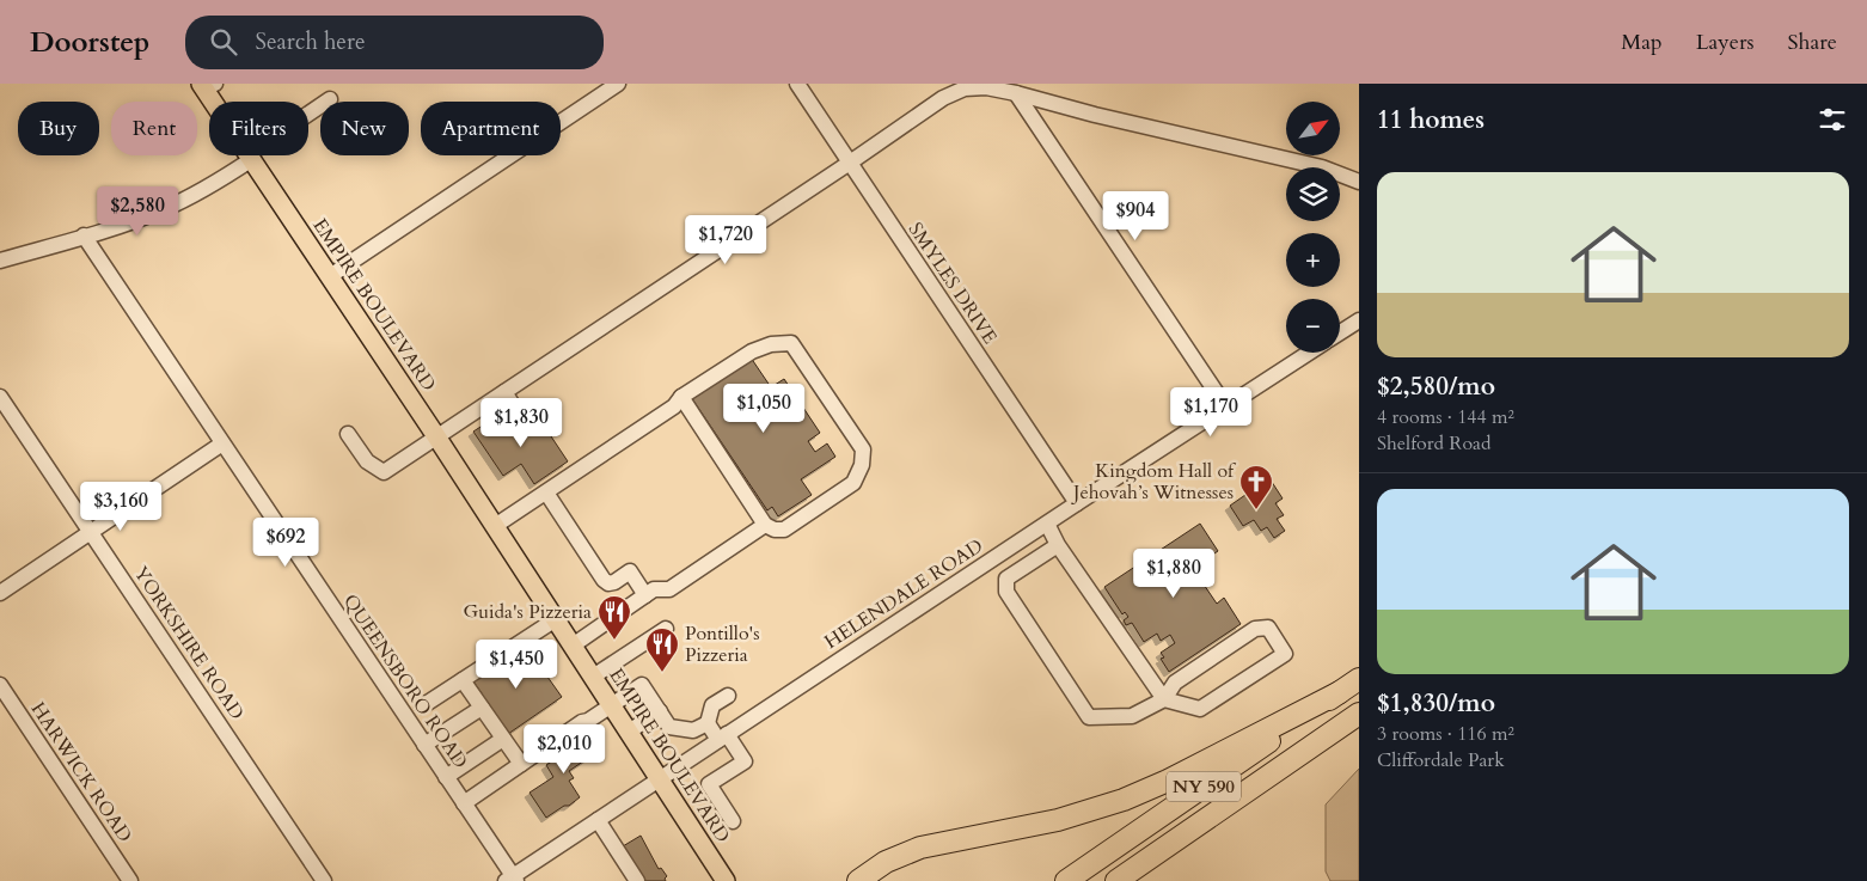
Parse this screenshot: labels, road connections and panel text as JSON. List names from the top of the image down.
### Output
{
  "streets": {
    "highway": ["NY 590"],
    "main road": ["EMPIRE BOULEVARD"],
    "street": [
      "SMYLES DRIVE",
      "HELENDALE ROAD",
      "YORKSHIRE ROAD",
      "QUEENSBORO ROAD",
      "HARWICK ROAD"
    ]
  },
  "crossings": [
    ["SMYLES DRIVE", "HELENDALE ROAD"],
    ["EMPIRE BOULEVARD", "HELENDALE ROAD"],
    ["HELENDALE ROAD", "QUEENSBORO ROAD"]
  ],
  "places": {
    "church": ["Kingdom Hall of Jehovah’s Witnesses"],
    "restaurant": ["Guida's Pizzeria", "Pontillo's Pizzeria"]
  },
  "north": "top right",
  "page": {
    "header": "Doorstep",
    "search": "Search here",
    "nav": ["Map", "Layers", "Share"],
    "heading": "11 homes",
    "map_buttons": ["+", "−"],
    "chip": [
      "Buy",
      "Rent",
      "Filters",
      "New",
      "Apartment"
    ],
    "list": [
      {
        "name": "$2,580/mo",
        "note": "4 rooms · 144 m² · Shelford Road"
      },
      {
        "name": "$1,830/mo",
        "note": "3 rooms · 116 m² · Cliffordale Park"
      }
    ],
    "price": [
      "$2,580",
      "$904",
      "$1,720",
      "$1,050",
      "$1,170",
      "$1,830",
      "$3,160",
      "$692",
      "$1,880",
      "$1,450",
      "$2,010"
    ]
  }
}
